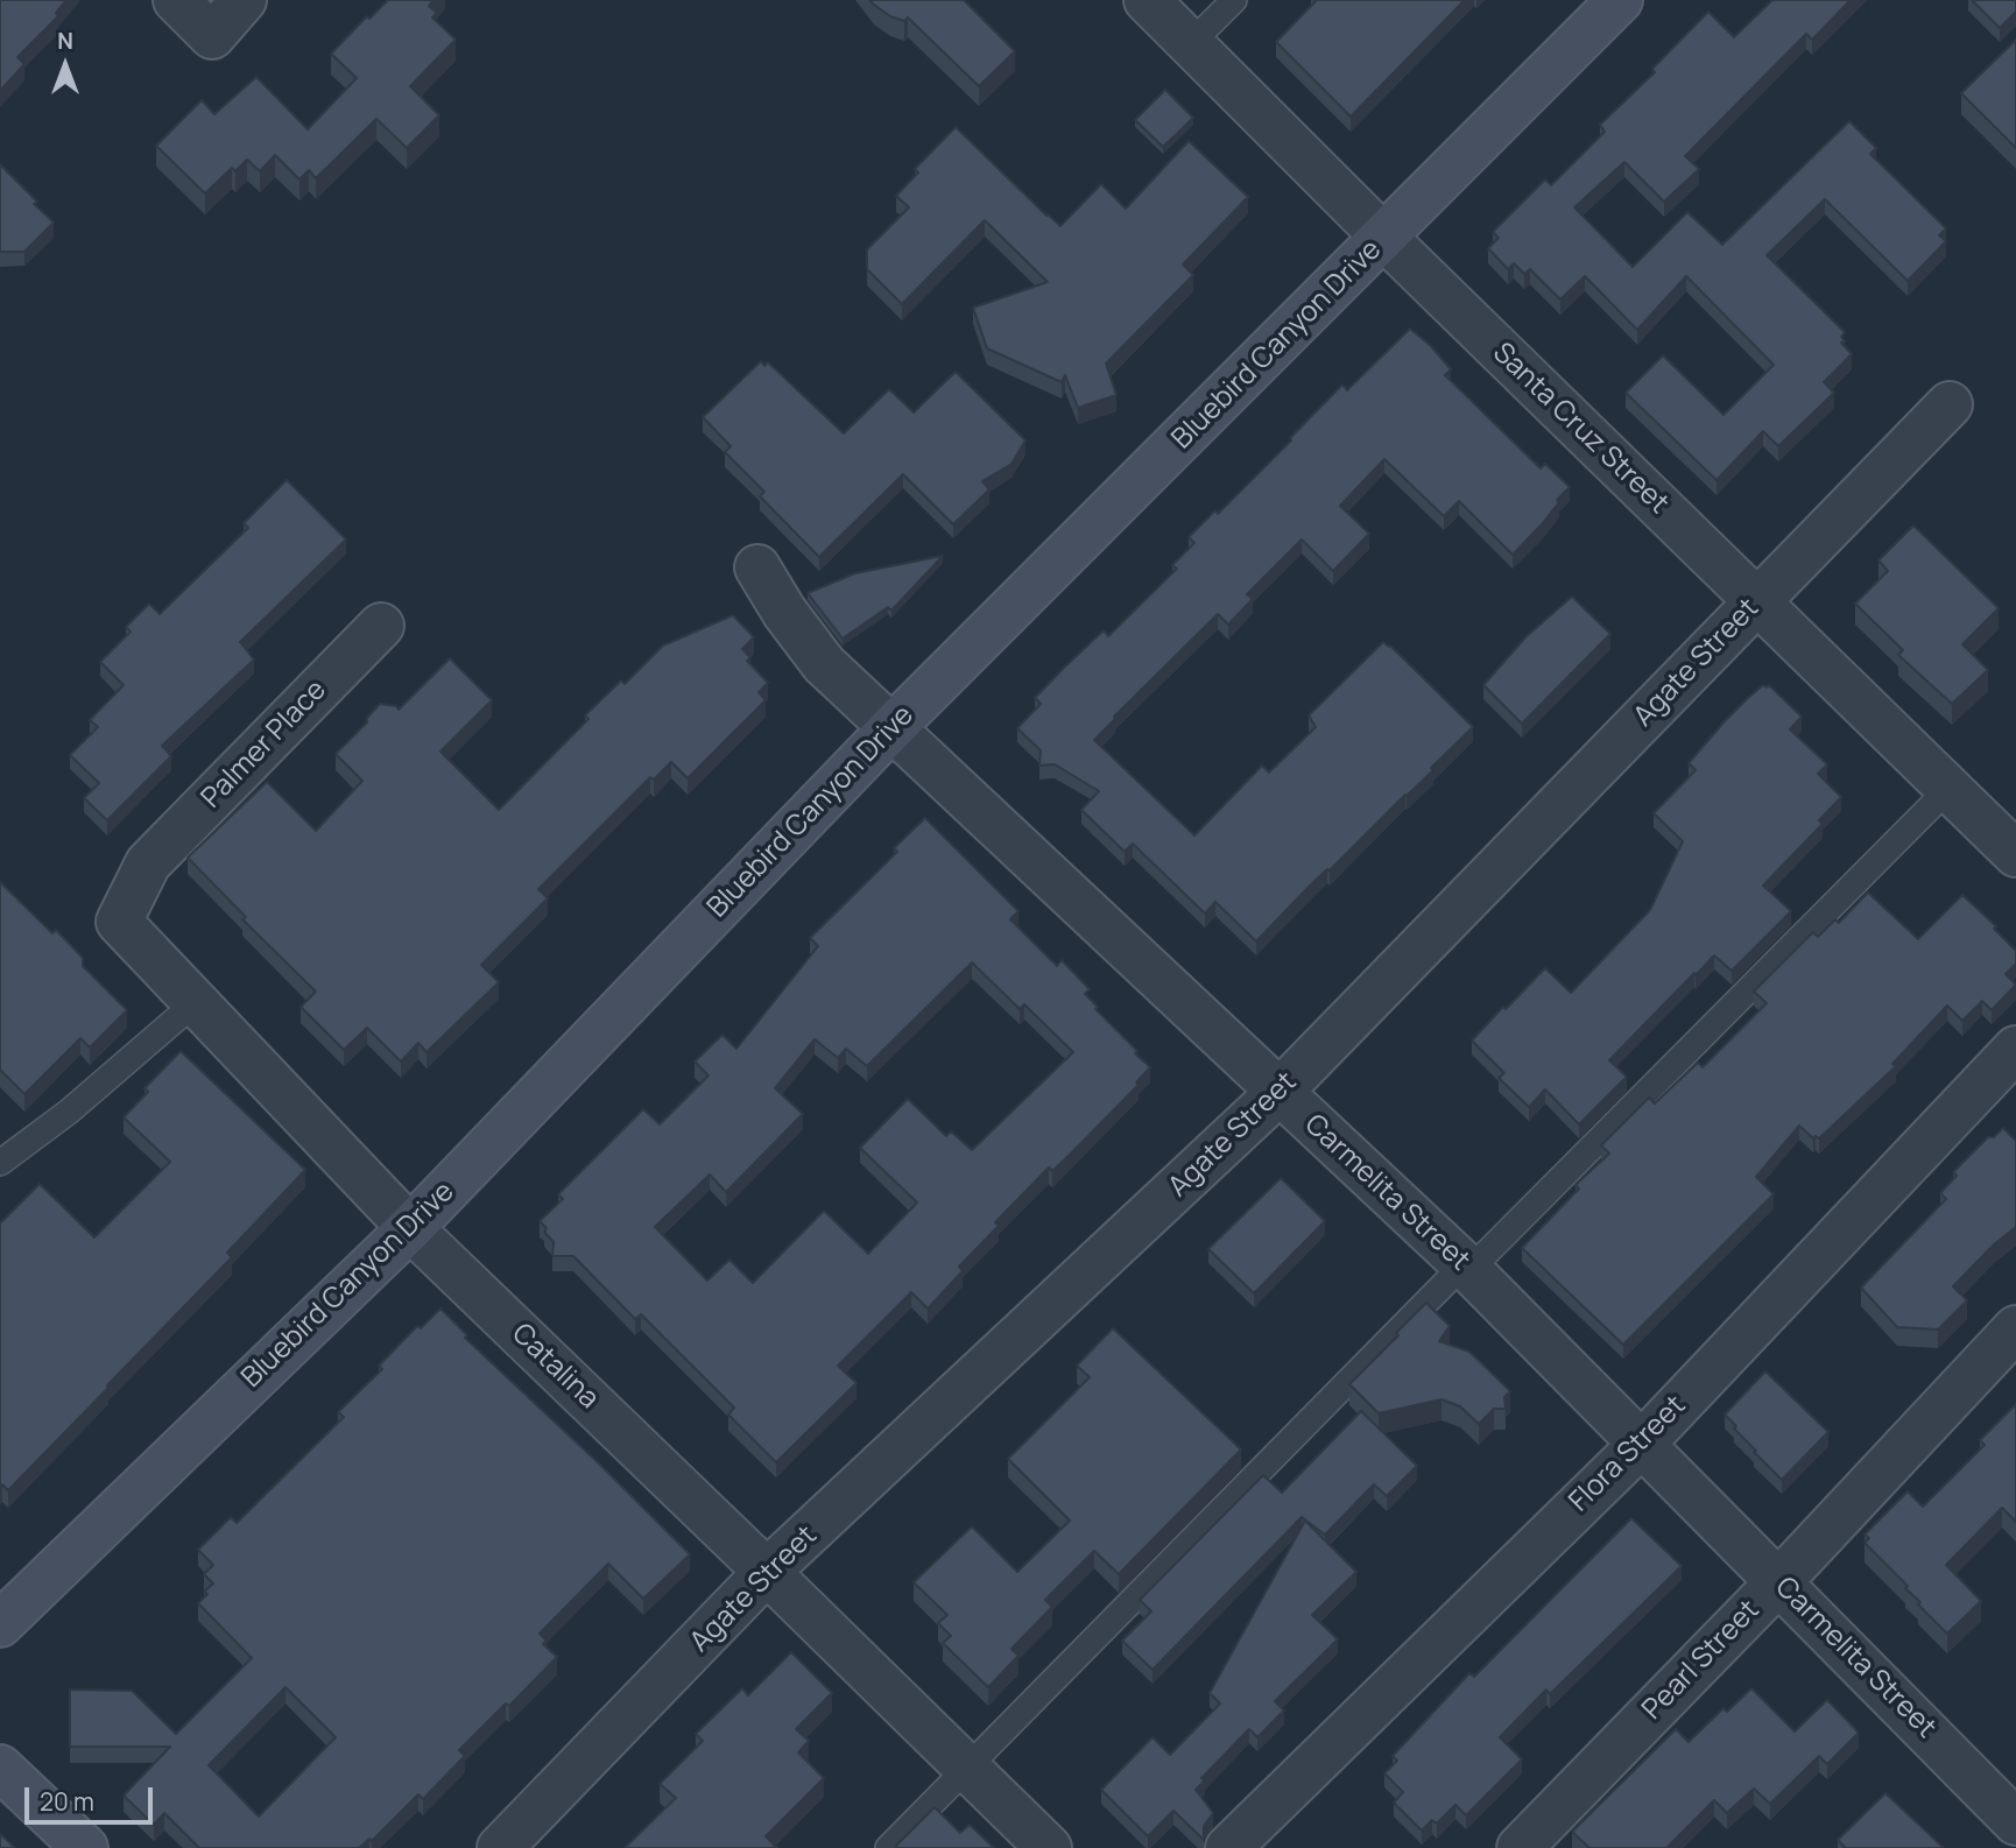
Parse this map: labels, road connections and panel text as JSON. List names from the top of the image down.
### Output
{
  "streets": {
    "street": [
      "Bluebird Canyon Drive",
      "Santa Cruz Street",
      "Agate Street",
      "Palmer Place",
      "Carmelita Street",
      "Catalina",
      "Flora Street",
      "Pearl Street"
    ]
  },
  "crossings": [
    ["Bluebird Canyon Drive", "Santa Cruz Street"],
    ["Bluebird Canyon Drive", "Carmelita Street"],
    ["Bluebird Canyon Drive", "Catalina"],
    ["Santa Cruz Street", "Agate Street"],
    ["Agate Street", "Carmelita Street"],
    ["Agate Street", "Catalina"],
    ["Palmer Place", "Catalina"],
    ["Carmelita Street", "Flora Street"],
    ["Carmelita Street", "Pearl Street"]
  ],
  "scale_bar": "20 m",
  "north": "top"
}
